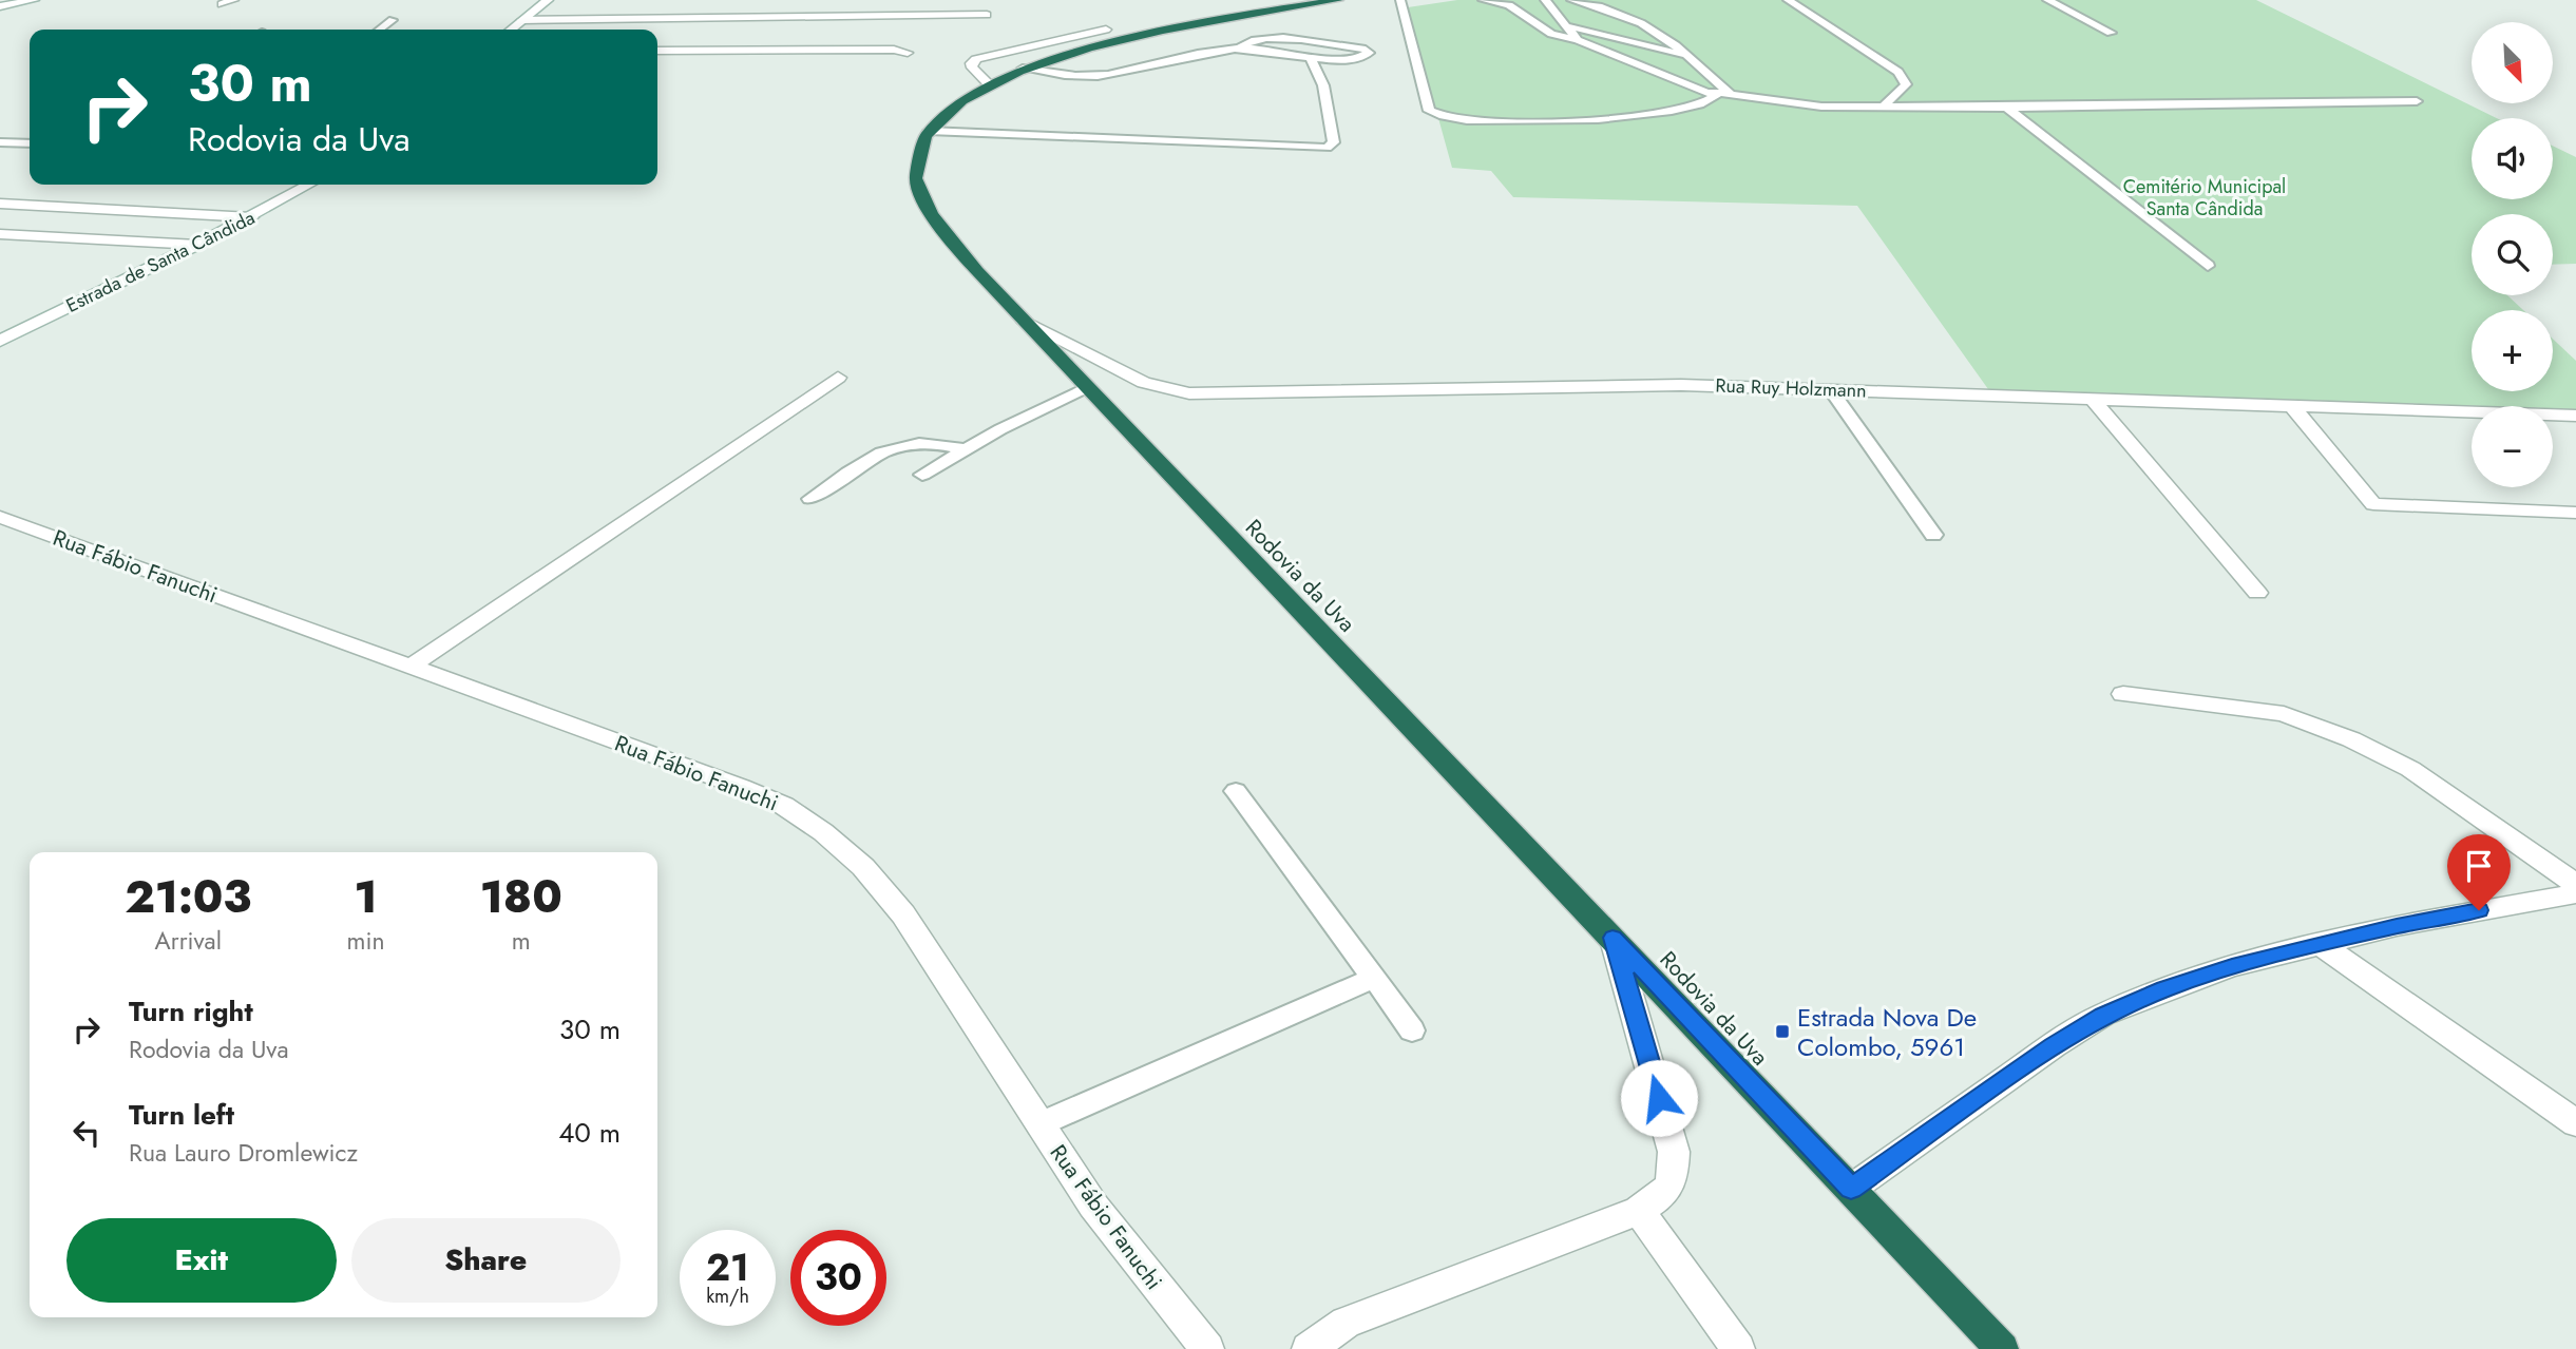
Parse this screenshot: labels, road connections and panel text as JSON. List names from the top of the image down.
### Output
{
  "streets": {
    "highway": ["Rodovia da Uva"],
    "street": ["Estrada de Santa Cândida", "Rua Ruy Holzmann", "Rua Fábio Fanuchi"]
  },
  "crossings": [
    ["Rua Ruy Holzmann", "Rodovia da Uva"]
  ],
  "parks": ["Cemitério Municipal Santa Cândida"],
  "places": {
    "transit": ["Estrada Nova De Colombo, 5961"]
  },
  "north": "bottom right",
  "page": {
    "map_buttons": ["+", "−"],
    "turn": ["30 m", "Rodovia da Uva"],
    "eta": [
      "21:03",
      "Arrival",
      "1",
      "min",
      "180",
      "m"
    ],
    "list": [
      {
        "name": "Turn right",
        "note": "Rodovia da Uva",
        "value": "30 m"
      },
      {
        "name": "Turn left",
        "note": "Rua Lauro Dromlewicz",
        "value": "40 m"
      }
    ],
    "buttons": ["Exit", "Share"],
    "speed": "21 km/h",
    "limit": "30"
  }
}
